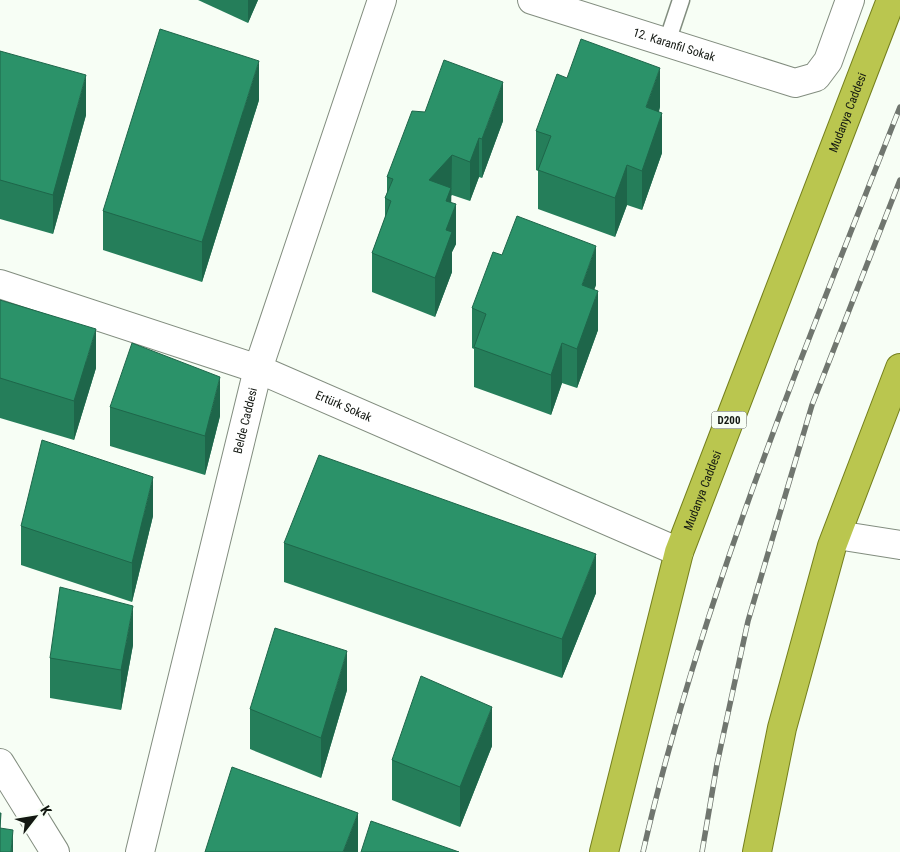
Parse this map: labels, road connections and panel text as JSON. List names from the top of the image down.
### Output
{
  "streets": {
    "highway": ["Mudanya Caddesi", "D200"],
    "street": ["12. Karanfil Sokak", "Ertürk Sokak", "Belde Caddesi"]
  },
  "crossings": [
    ["Mudanya Caddesi", "Ertürk Sokak"],
    ["Ertürk Sokak", "Belde Caddesi"]
  ],
  "north": "top right"
}
